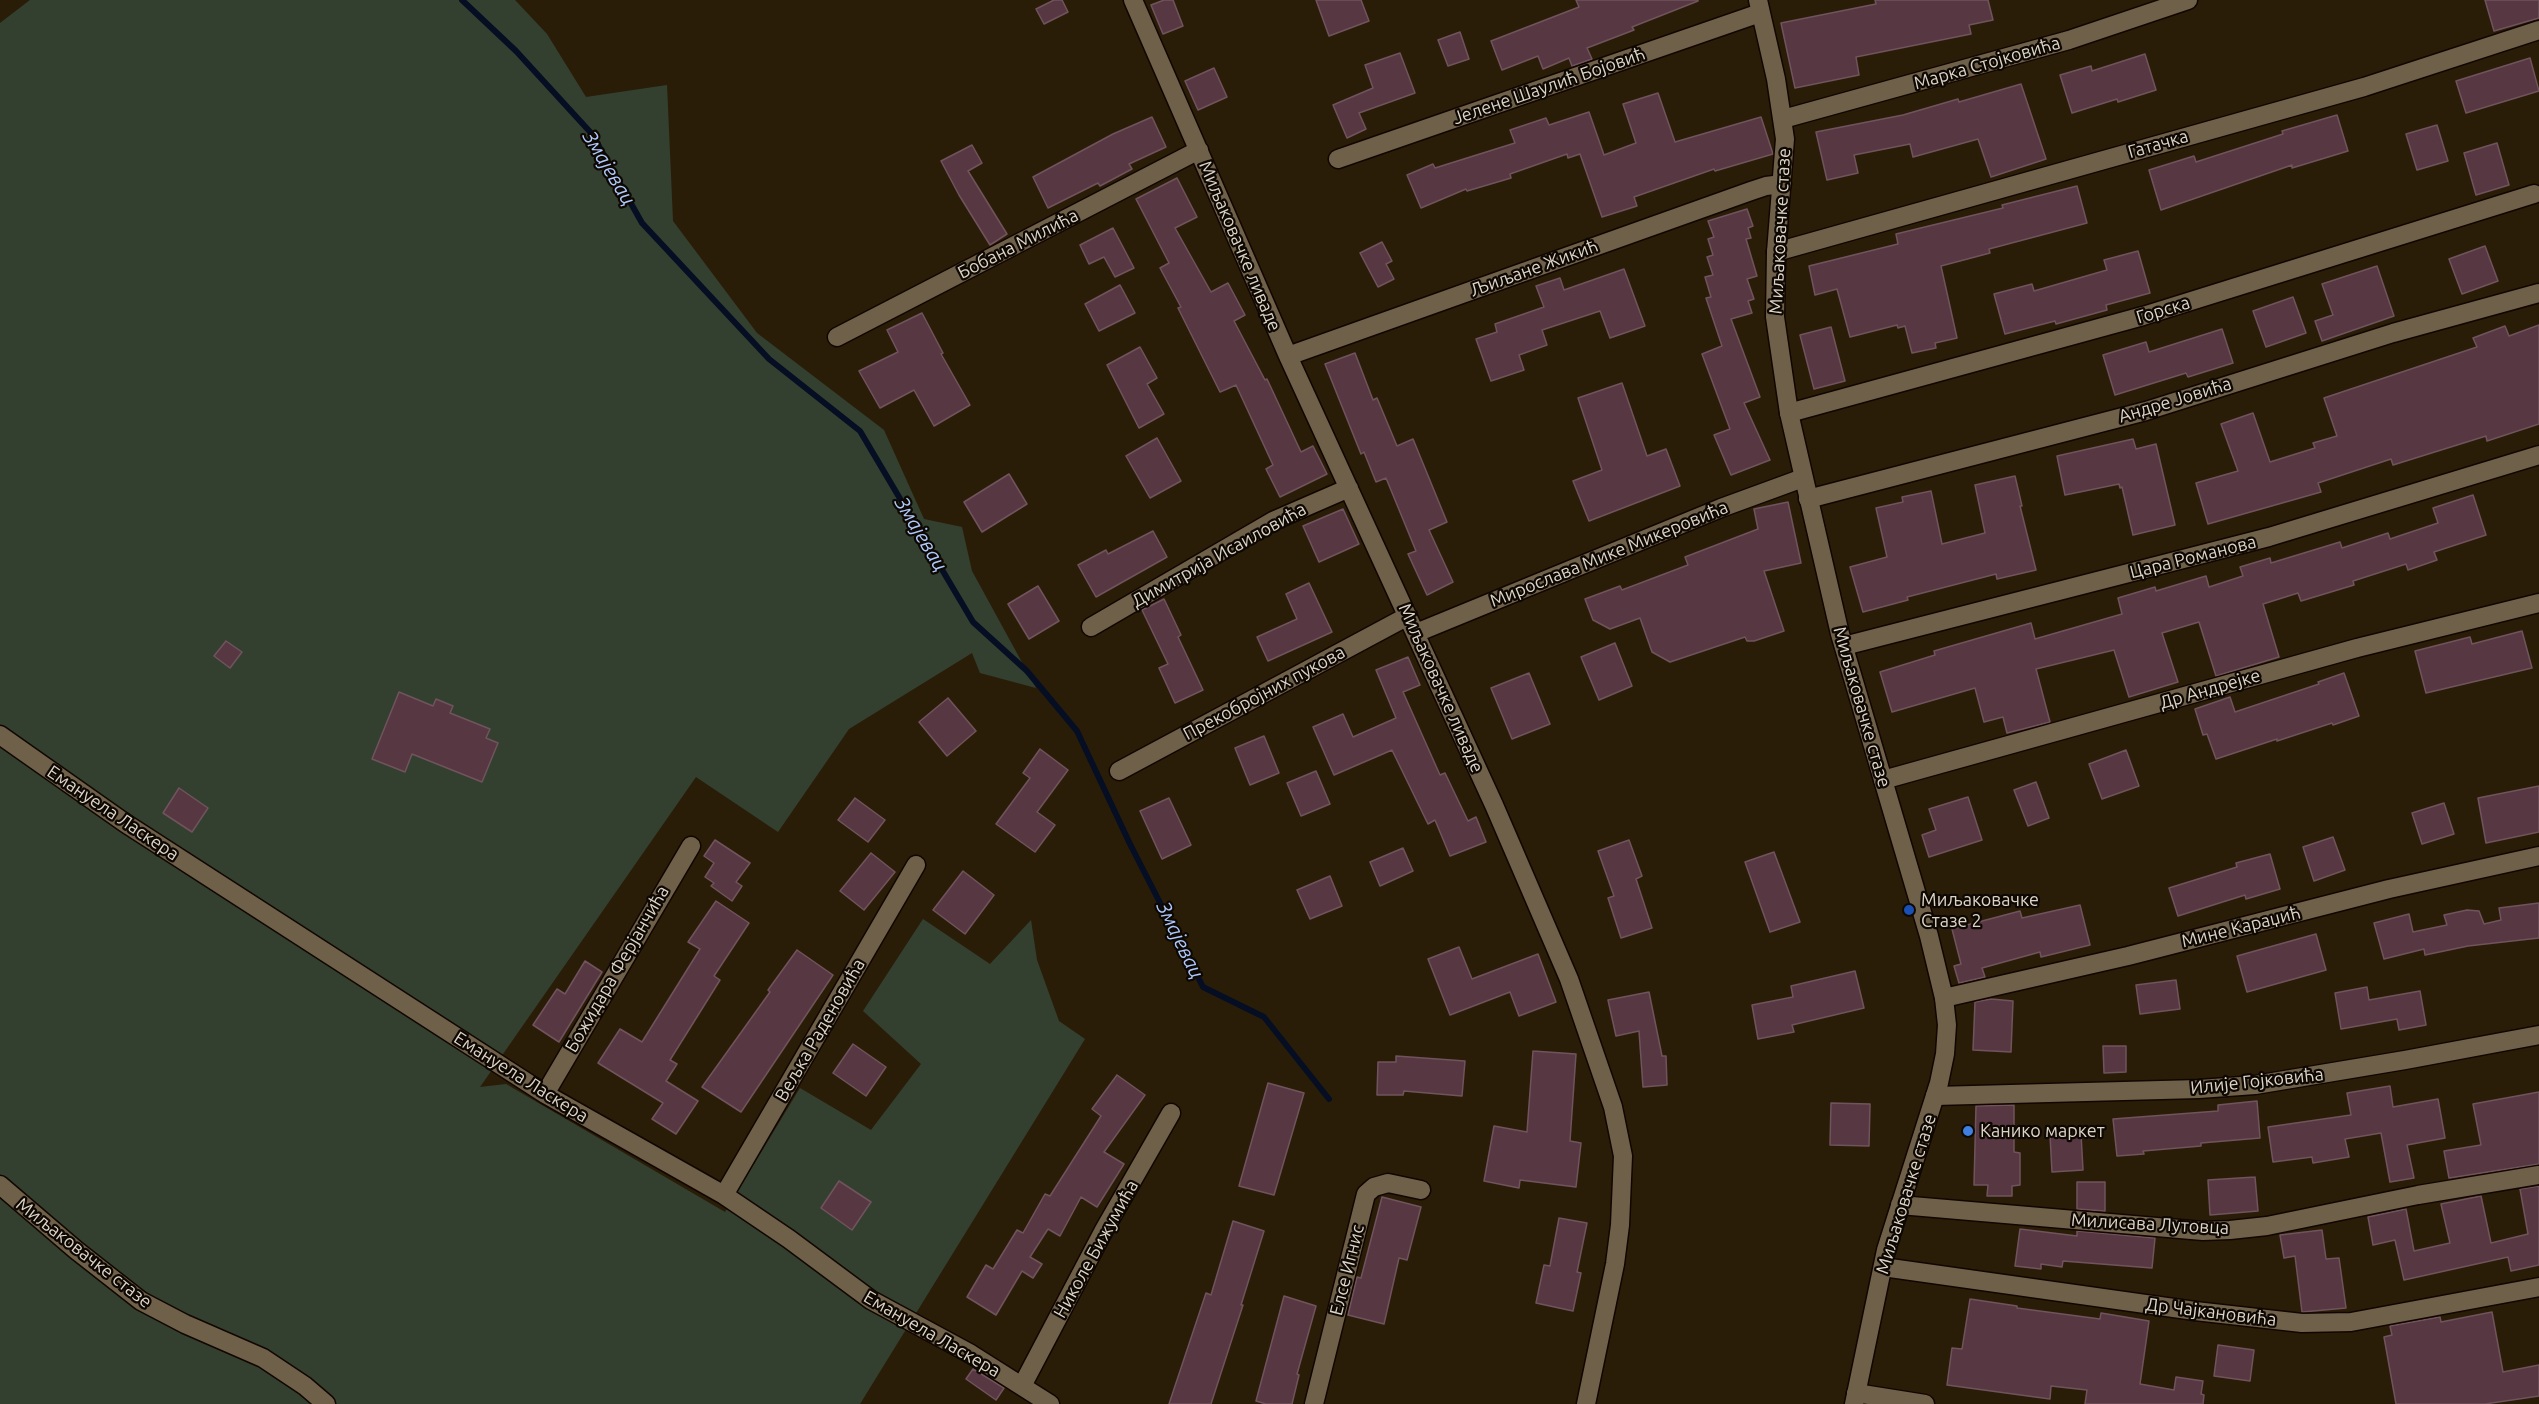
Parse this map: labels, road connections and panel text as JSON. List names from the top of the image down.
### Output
{
  "streets": {
    "street": [
      "Марка Стојковића",
      "Јелене Шаулић Бојовић",
      "Гатачка",
      "Миљаковачке стазе",
      "Бобана Милића",
      "Миљаковачке ливаде",
      "Љиљане Жикић",
      "Горска",
      "Андре Јовића",
      "Мирослава Мике Микеровића",
      "Димитрија Исаиловића",
      "Цара Романова",
      "Др Андрејке",
      "Прекобројних пукова",
      "Емануела Ласкера",
      "Мине Караџић",
      "Божидара Ферјанчића",
      "Вељка Раденовића",
      "Илије Гојковића",
      "Милисава Лутовца",
      "Николе Бижумића",
      "Елсе Игнис",
      "Др Чајкановића"
    ]
  },
  "crossings": [
    ["Марка Стојковића", "Миљаковачке стазе"],
    ["Јелене Шаулић Бојовић", "Миљаковачке стазе"],
    ["Гатачка", "Миљаковачке стазе"],
    ["Миљаковачке стазе", "Љиљане Жикић"],
    ["Миљаковачке стазе", "Горска"],
    ["Миљаковачке стазе", "Андре Јовића"],
    ["Миљаковачке стазе", "Мирослава Мике Микеровића"],
    ["Миљаковачке стазе", "Цара Романова"],
    ["Миљаковачке стазе", "Др Андрејке"],
    ["Миљаковачке стазе", "Мине Караџић"],
    ["Миљаковачке стазе", "Илије Гојковића"],
    ["Миљаковачке стазе", "Милисава Лутовца"],
    ["Миљаковачке стазе", "Др Чајкановића"],
    ["Бобана Милића", "Миљаковачке ливаде"],
    ["Миљаковачке ливаде", "Љиљане Жикић"],
    ["Миљаковачке ливаде", "Мирослава Мике Микеровића"],
    ["Миљаковачке ливаде", "Димитрија Исаиловића"],
    ["Миљаковачке ливаде", "Прекобројних пукова"],
    ["Емануела Ласкера", "Божидара Ферјанчића"],
    ["Емануела Ласкера", "Вељка Раденовића"],
    ["Емануела Ласкера", "Николе Бижумића"]
  ],
  "water": ["Змајевац"],
  "places": ["Миљаковачке Стазе 2", "Канико маркет"]
}
